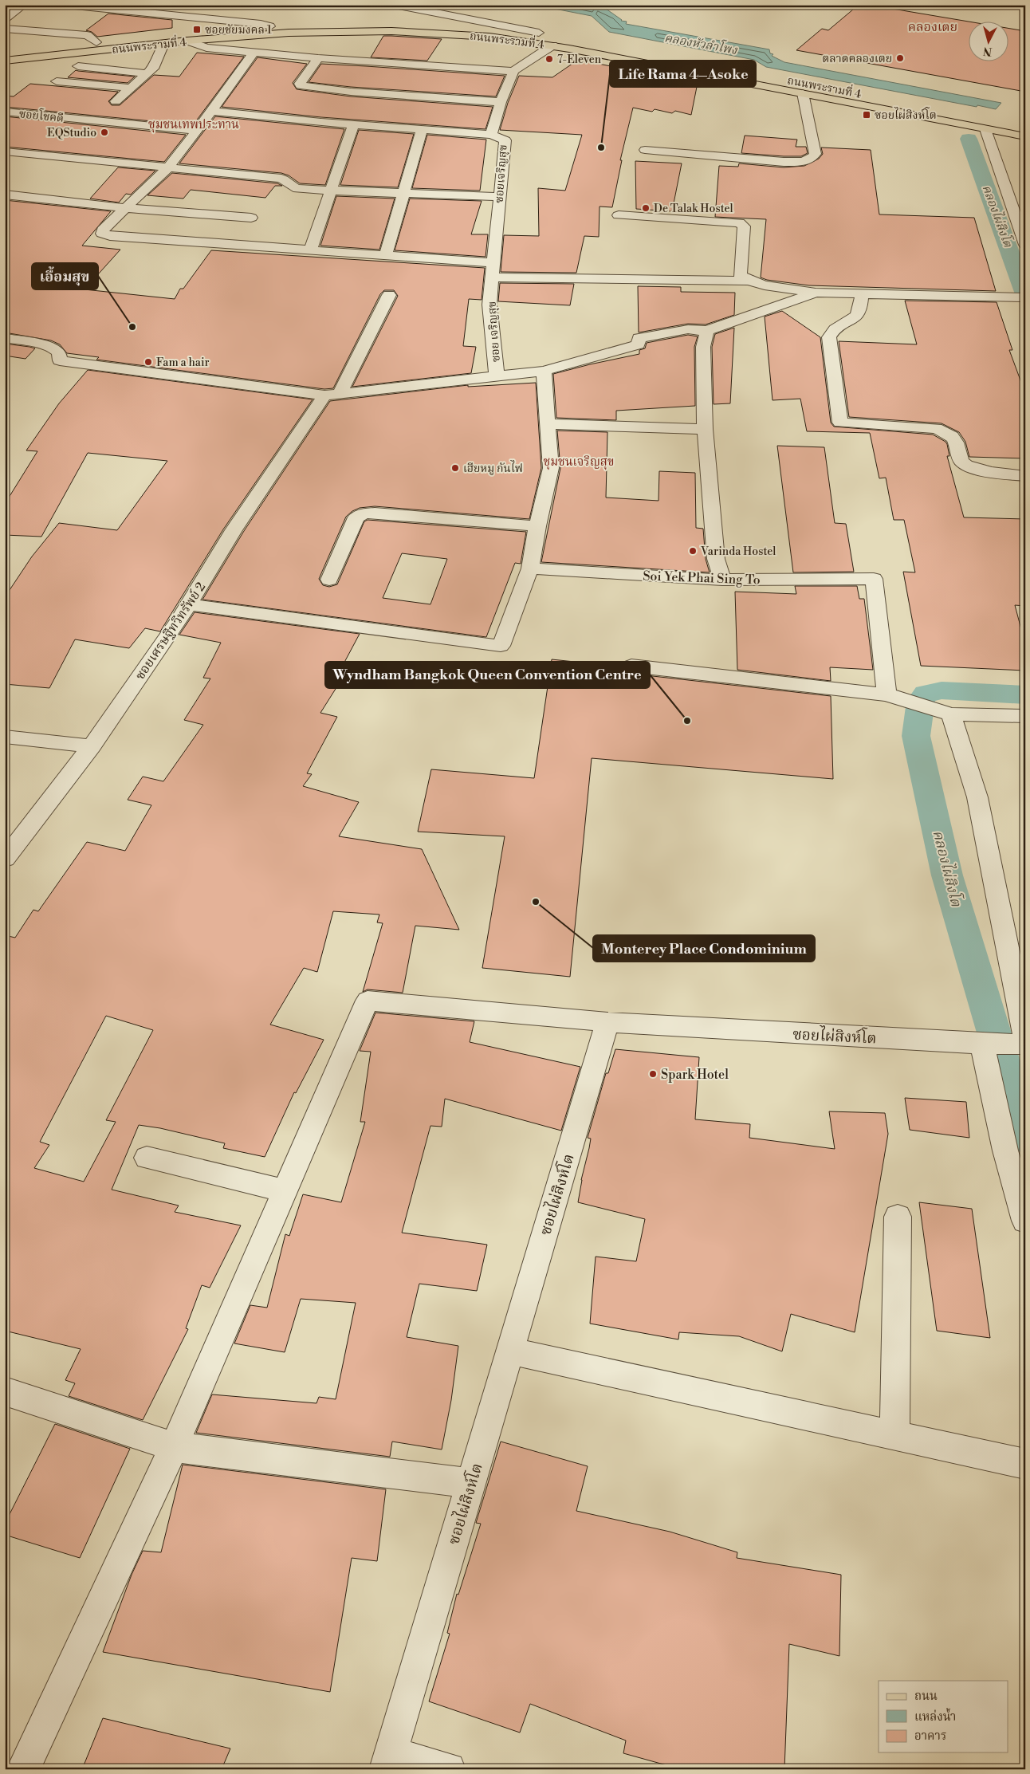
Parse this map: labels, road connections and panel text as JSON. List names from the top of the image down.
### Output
{
  "streets": {
    "main road": ["ถนนพระรามที่ 4"],
    "street": [
      "ซอยโชคดี",
      "ซอยเจริญสุข",
      "ซอย เจริญสุข",
      "Soi Yek Phai Sing To",
      "ซอยเศรษฐีทวีทรัพย์ 2",
      "ซอยไผ่สิงห์โต"
    ]
  },
  "crossings": [
    ["ซอยเจริญสุข", "ซอย เจริญสุข"]
  ],
  "districts": ["คลองเตย", "ชุมชนเทพประทาน", "ชุมชนเจริญสุข"],
  "water": ["คลองหัวลำโพง", "คลองไผ่สิงโต"],
  "places": {
    "transit": ["ซอยชัยมงคล 1", "ซอยไผ่สิงห์โต"],
    "other": [
      "ตลาดคลองเตย",
      "7-Eleven",
      "EQStudio",
      "Life Rama 4–Asoke",
      "De Talak Hostel",
      "เอื้อมสุข",
      "Fam a hair",
      "เฮียหมู กันไฟ",
      "Varinda Hostel",
      "Wyndham Bangkok Queen Convention Centre",
      "Monterey Place Condominium",
      "Spark Hotel"
    ]
  },
  "legend": ["ถนน", "แหล่งน้ำ", "อาคาร"],
  "north": "bottom"
}
